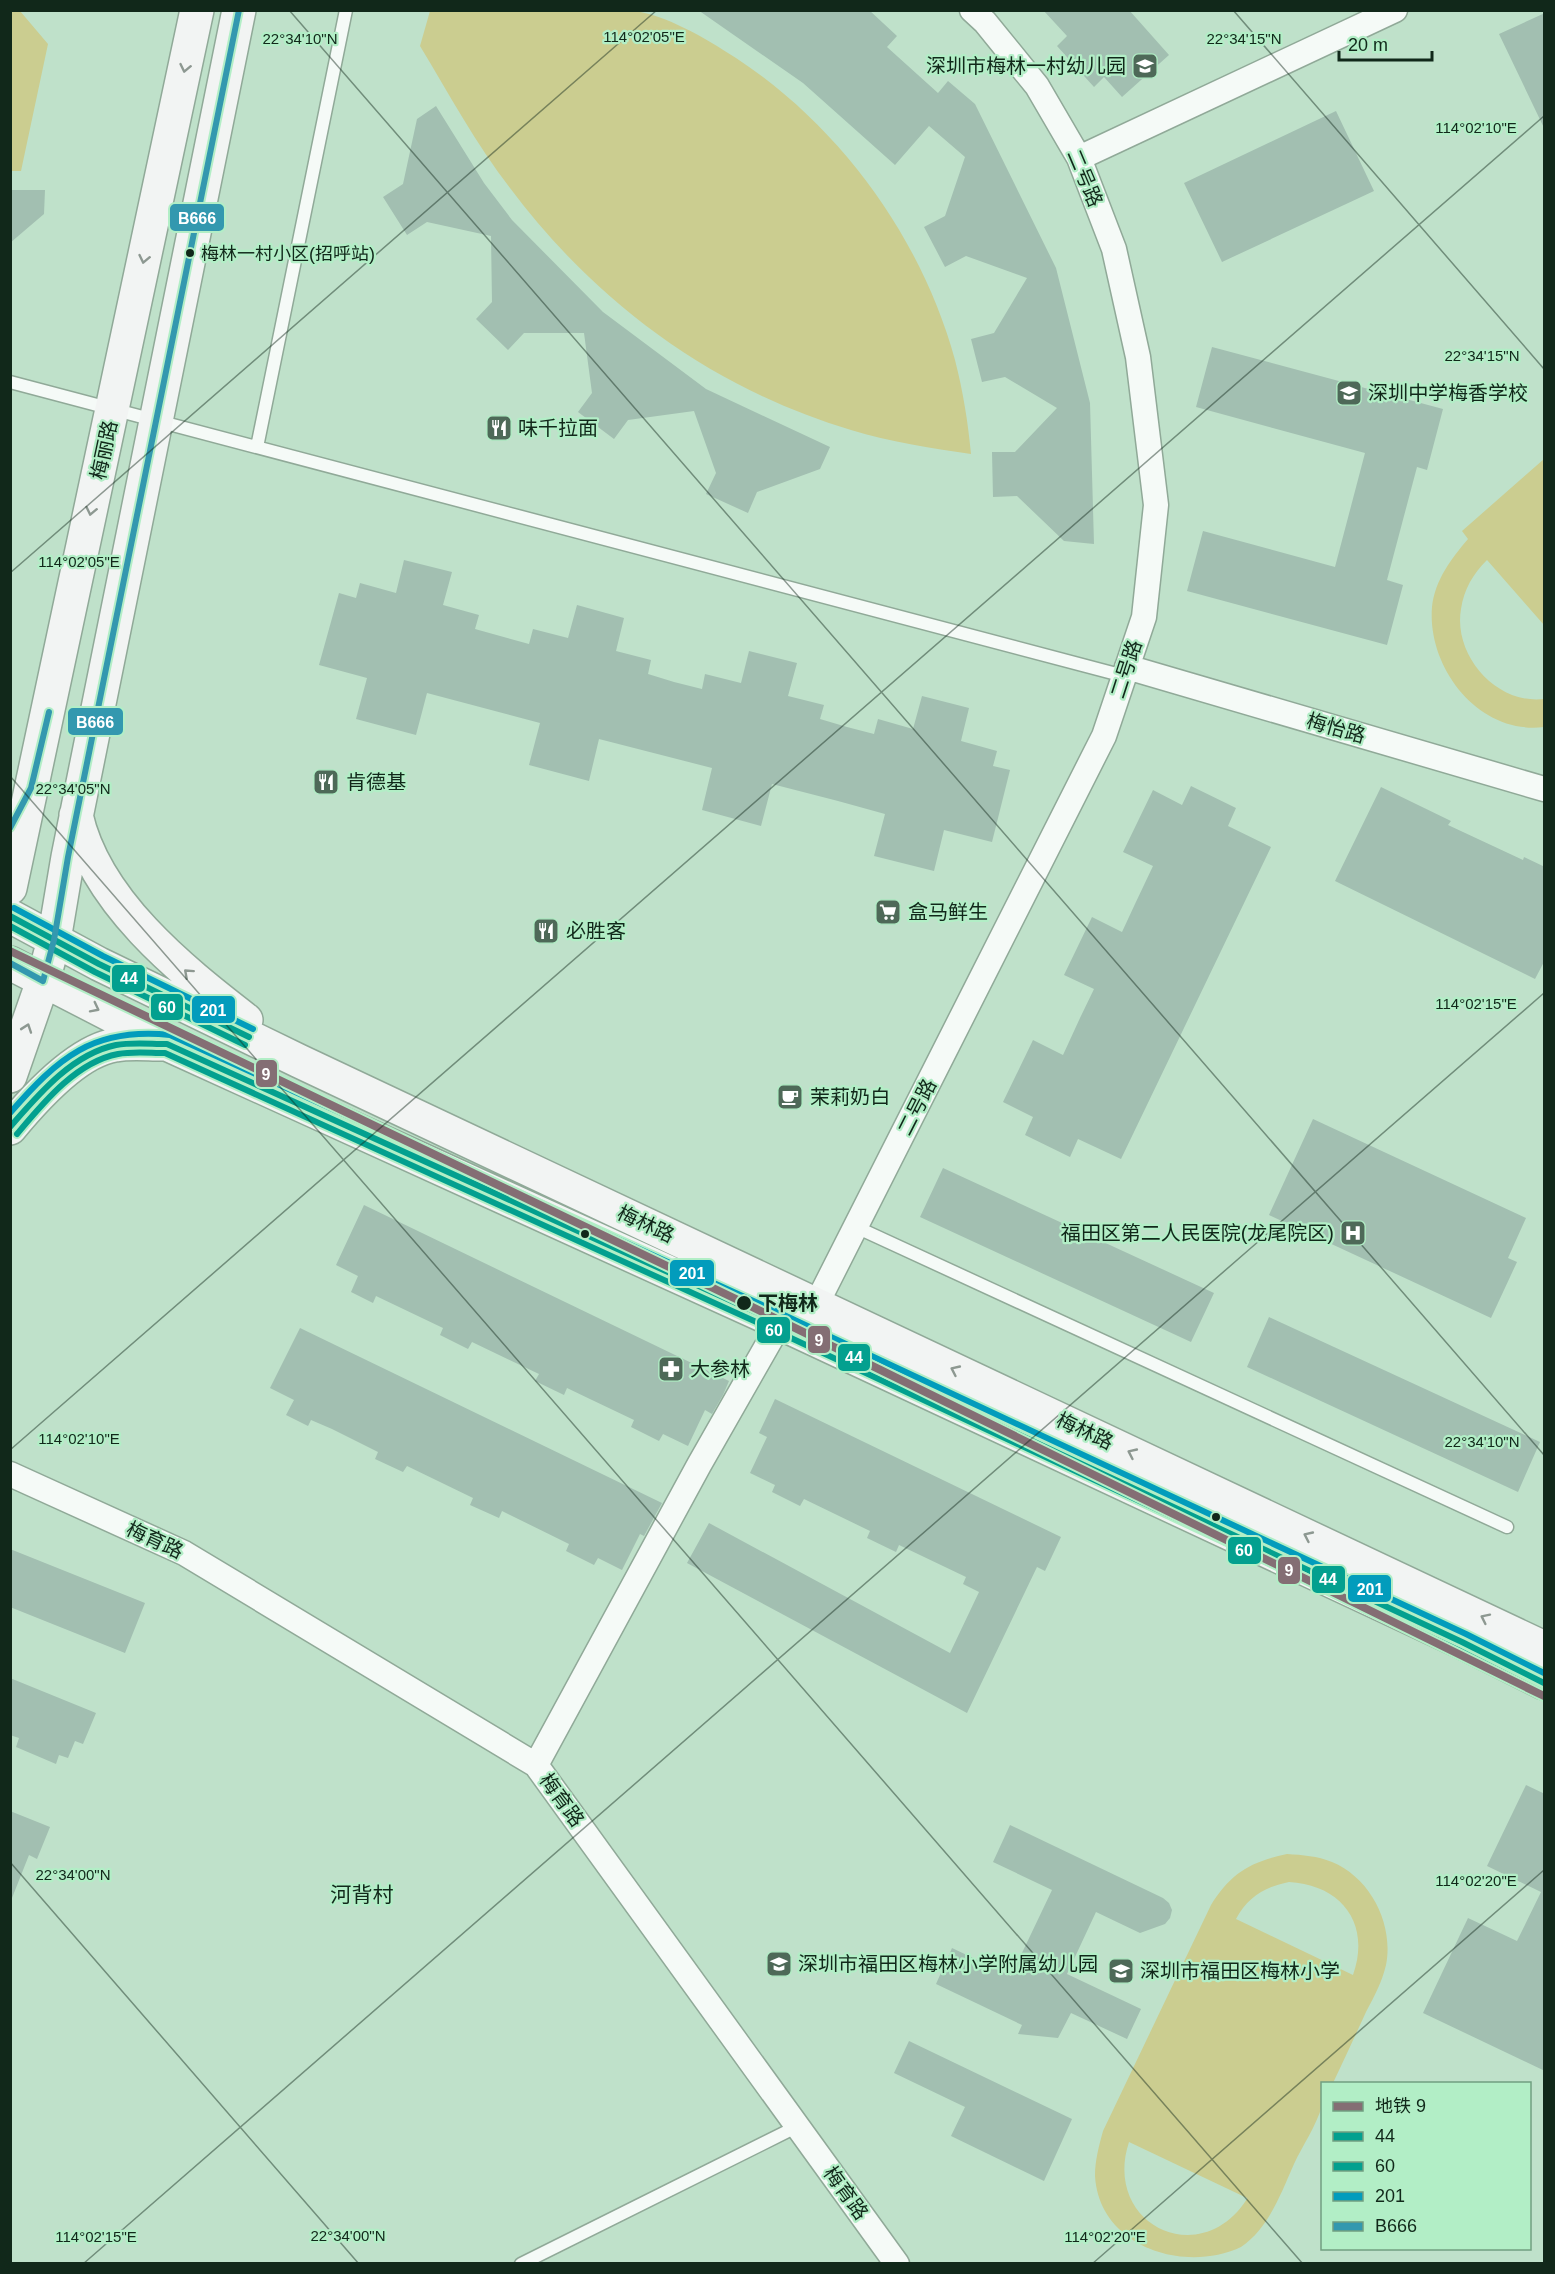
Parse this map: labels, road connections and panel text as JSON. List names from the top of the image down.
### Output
{
  "streets": {
    "main road": ["梅丽路", "梅林路"],
    "street": ["二号路", "梅怡路", "梅育路"]
  },
  "crossings": [
    ["二号路", "梅怡路"],
    ["二号路", "梅林路"]
  ],
  "districts": ["河背村"],
  "places": {
    "school or university": [
      "深圳市梅林一村幼儿园",
      "深圳中学梅香学校",
      "深圳市福田区梅林小学附属幼儿园",
      "深圳市福田区梅林小学"
    ],
    "other": ["梅林一村小区(招呼站)", "下梅林"],
    "restaurant": ["味千拉面", "肯德基", "必胜客"],
    "supermarket": ["盒马鲜生"],
    "cafe": ["茉莉奶白"],
    "hospital": ["福田区第二人民医院(龙尾院区)"],
    "pharmacy": ["大参林"]
  },
  "lines": [
    "transit line B666",
    "transit line 201",
    "transit line 44",
    "transit line 60",
    "metro line 9"
  ],
  "legend": [
    "地铁 9",
    "44",
    "60",
    "201",
    "B666"
  ],
  "scale_bar": "20 m",
  "coordinates": [
    "114°02'05\"E",
    "22°34'10\"N",
    "22°34'15\"N",
    "114°02'10\"E",
    "22°34'05\"N",
    "114°02'15\"E",
    "22°34'00\"N",
    "114°02'20\"E"
  ]
}
